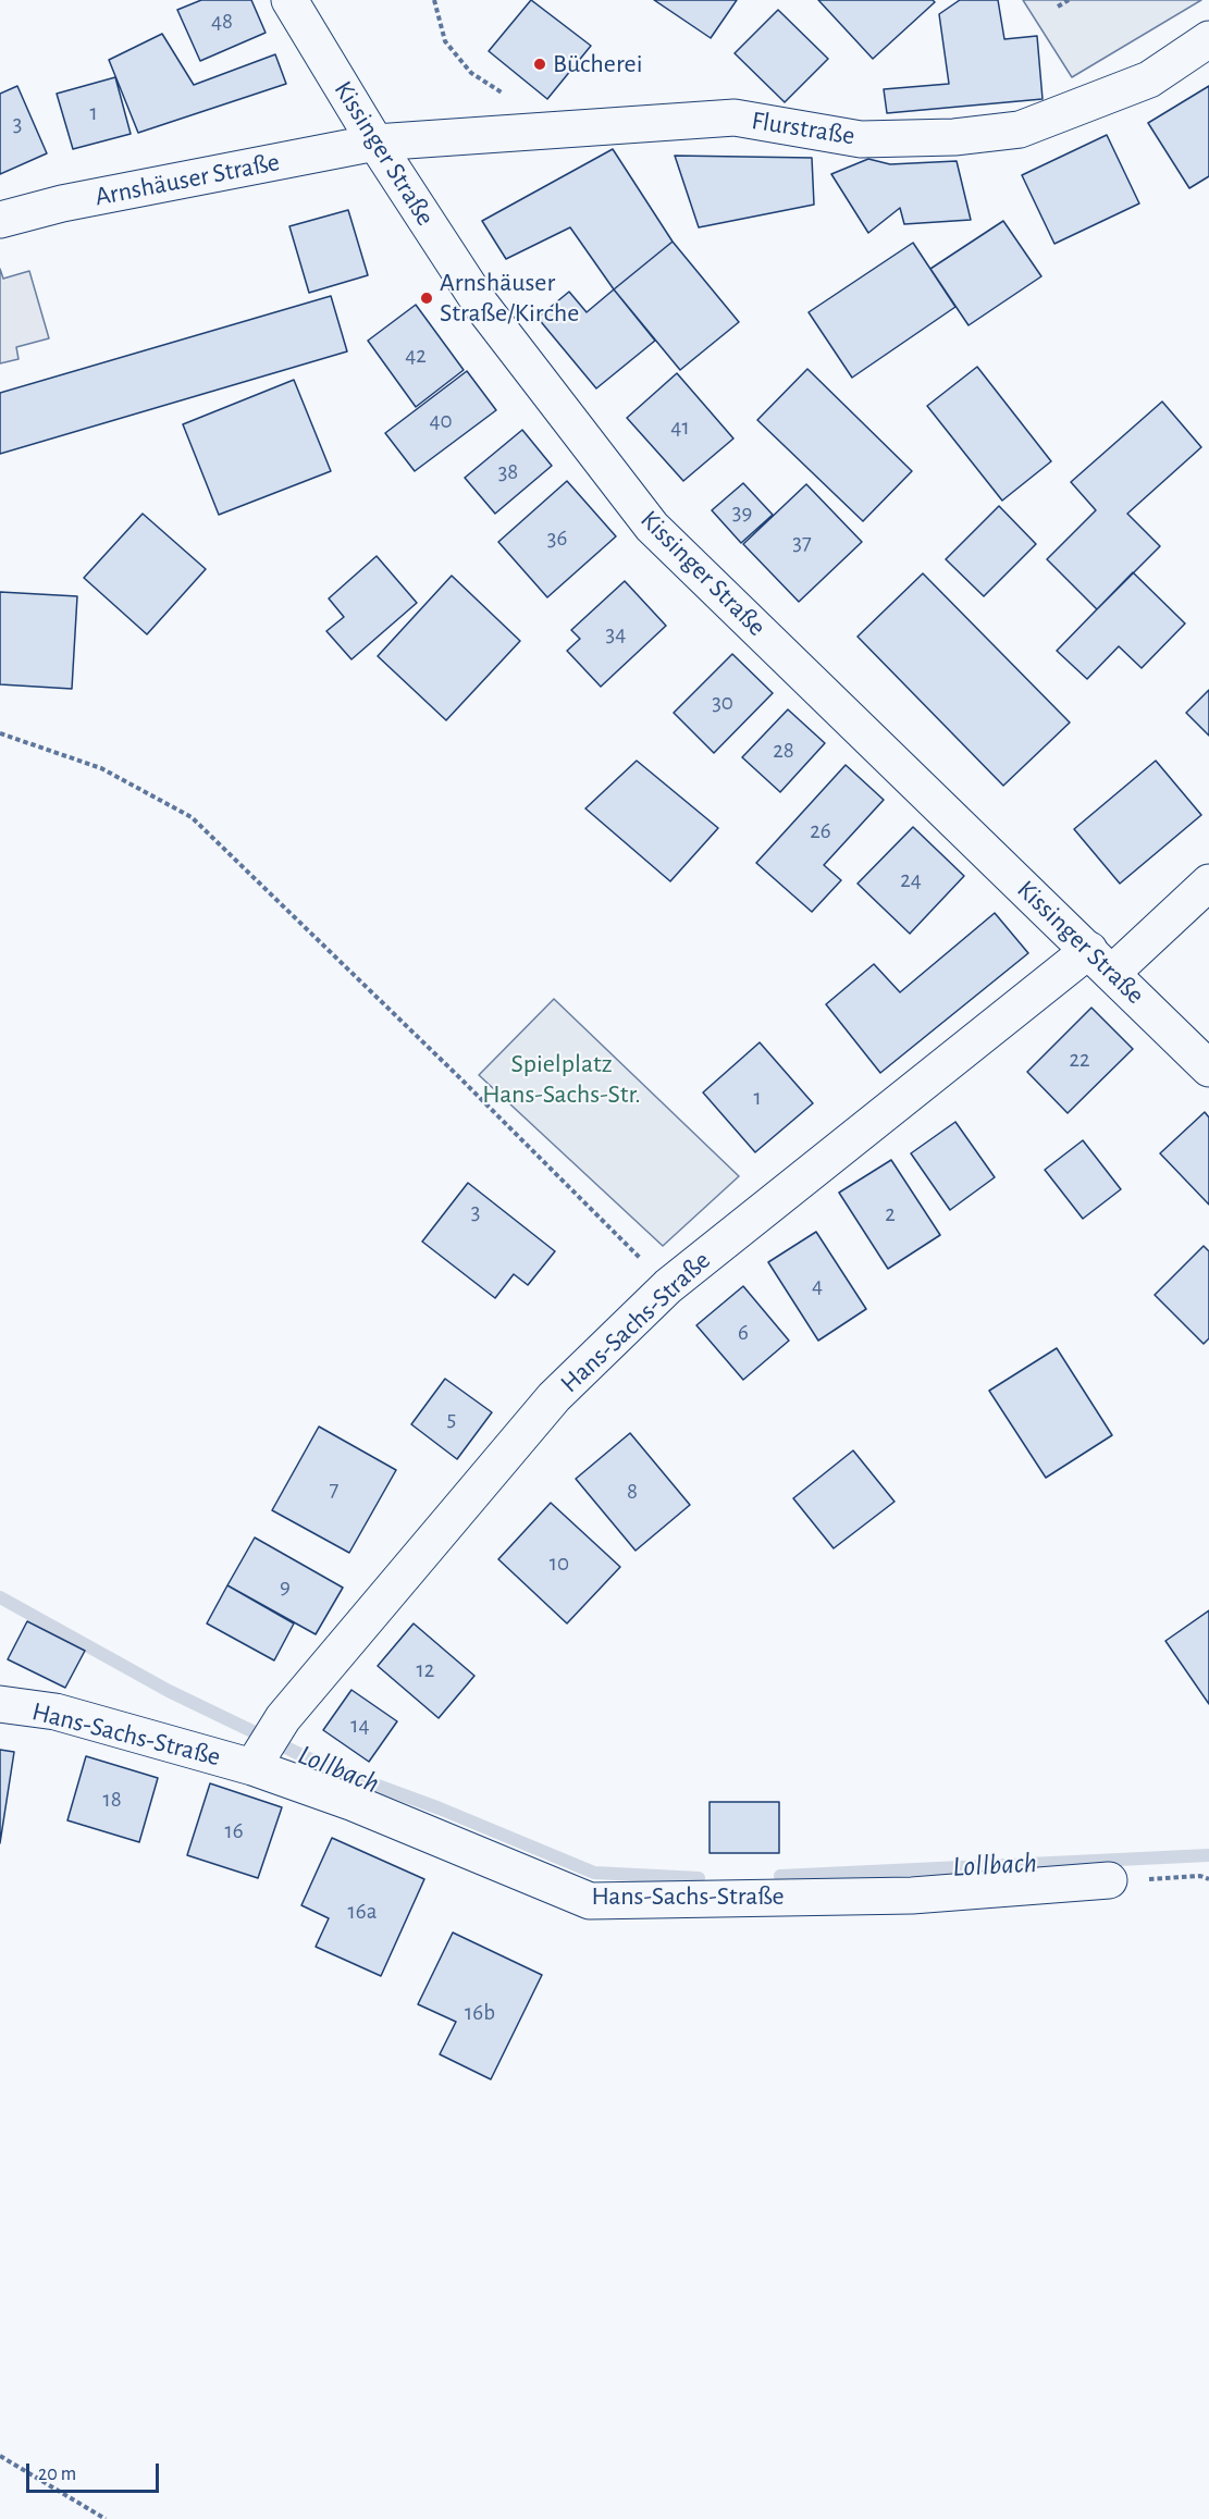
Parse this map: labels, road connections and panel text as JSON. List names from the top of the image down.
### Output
{
  "streets": {
    "street": [
      "Flurstraße",
      "Kissinger Straße",
      "Arnshäuser Straße",
      "Hans-Sachs-Straße"
    ]
  },
  "crossings": [
    ["Flurstraße", "Kissinger Straße"],
    ["Flurstraße", "Arnshäuser Straße"],
    ["Kissinger Straße", "Arnshäuser Straße"],
    ["Kissinger Straße", "Hans-Sachs-Straße"]
  ],
  "water": ["Lollbach"],
  "parks": ["Spielplatz Hans-Sachs-Str."],
  "places": ["Bücherei", "Arnshäuser Straße/Kirche"],
  "house_numbers": [
    "48",
    "1",
    "3",
    "42",
    "40",
    "41",
    "38",
    "39",
    "36",
    "37",
    "34",
    "30",
    "28",
    "26",
    "24",
    "22",
    "1",
    "3",
    "2",
    "4",
    "6",
    "5",
    "7",
    "8",
    "10",
    "9",
    "12",
    "14",
    "18",
    "16",
    "16a",
    "16b"
  ],
  "scale_bar": "20 m"
}
